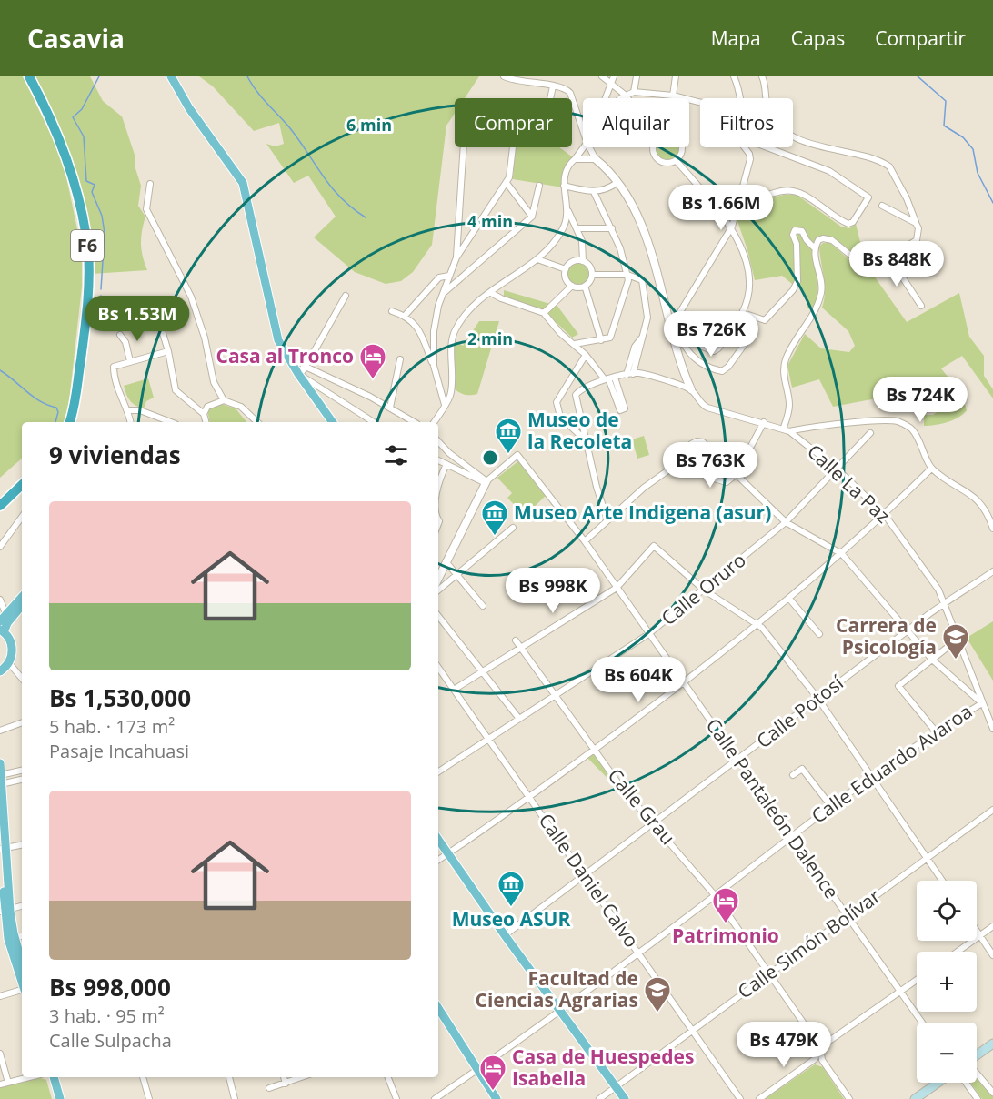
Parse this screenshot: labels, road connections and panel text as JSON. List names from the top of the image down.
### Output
{
  "streets": {
    "highway": ["F6"],
    "street": [
      "Calle La Paz",
      "Calle Oruro",
      "Calle Potosí",
      "Calle Eduardo Avaroa",
      "Calle Grau",
      "Calle Pantaleón Dalence",
      "Calle Daniel Calvo",
      "Calle Simón Bolívar"
    ]
  },
  "crossings": [
    ["Calle La Paz", "Calle Oruro"],
    ["Calle La Paz", "Calle Potosí"],
    ["Calle La Paz", "Calle Eduardo Avaroa"],
    ["Calle Oruro", "Calle Grau"],
    ["Calle Oruro", "Calle Pantaleón Dalence"],
    ["Calle Oruro", "Calle Daniel Calvo"],
    ["Calle Potosí", "Calle Grau"],
    ["Calle Potosí", "Calle Pantaleón Dalence"],
    ["Calle Potosí", "Calle Daniel Calvo"],
    ["Calle Eduardo Avaroa", "Calle Grau"],
    ["Calle Eduardo Avaroa", "Calle Pantaleón Dalence"],
    ["Calle Eduardo Avaroa", "Calle Daniel Calvo"],
    ["Calle Grau", "Calle Simón Bolívar"],
    ["Calle Pantaleón Dalence", "Calle Simón Bolívar"],
    ["Calle Daniel Calvo", "Calle Simón Bolívar"]
  ],
  "places": {
    "hotel": ["Casa al Tronco", "Patrimonio", "Casa de Huespedes Isabella"],
    "museum": ["Museo de la Recoleta", "Museo Arte Indigena (asur)", "Museo ASUR"],
    "school or university": ["Carrera de Psicología", "Facultad de Ciencias Agrarias"]
  },
  "page": {
    "header": "Casavia",
    "nav": ["Mapa", "Capas", "Compartir"],
    "chip": ["Comprar", "Alquilar", "Filtros"],
    "price": [
      "Bs 1.66M",
      "Bs 848K",
      "Bs 1.53M",
      "Bs 726K",
      "Bs 724K",
      "Bs 763K",
      "Bs 998K",
      "Bs 604K",
      "Bs 479K"
    ],
    "heading": "9 viviendas",
    "list": [
      {
        "name": "Bs 1,530,000",
        "note": "5 hab. · 173 m² · Pasaje Incahuasi"
      },
      {
        "name": "Bs 998,000",
        "note": "3 hab. · 95 m² · Calle Sulpacha"
      }
    ],
    "map_buttons": ["+", "−"]
  },
  "rings": ["6 min", "4 min", "2 min"]
}
